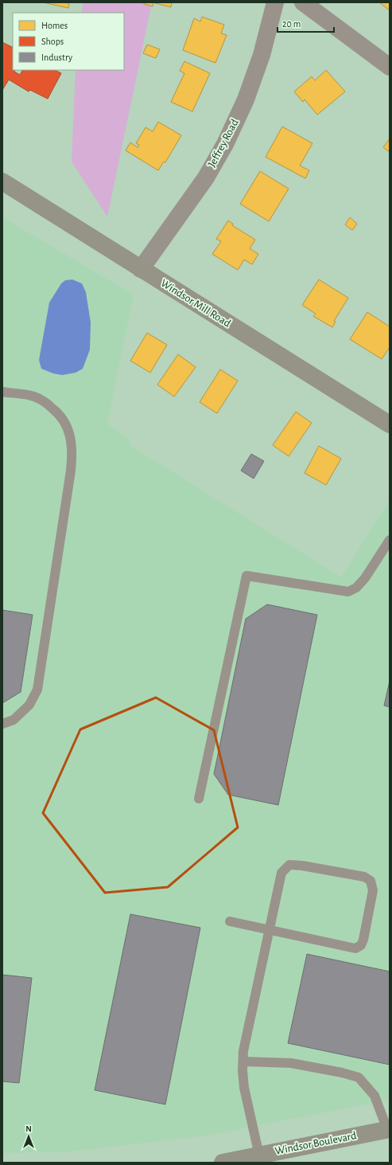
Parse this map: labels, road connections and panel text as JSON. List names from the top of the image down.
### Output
{
  "streets": {
    "main road": ["Windsor Mill Road", "Windsor Boulevard"],
    "street": ["Jeffrey Road"]
  },
  "crossings": [
    ["Jeffrey Road", "Windsor Mill Road"]
  ],
  "legend": ["Homes", "Shops", "Industry"],
  "scale_bar": "20 m",
  "north": "top"
}
